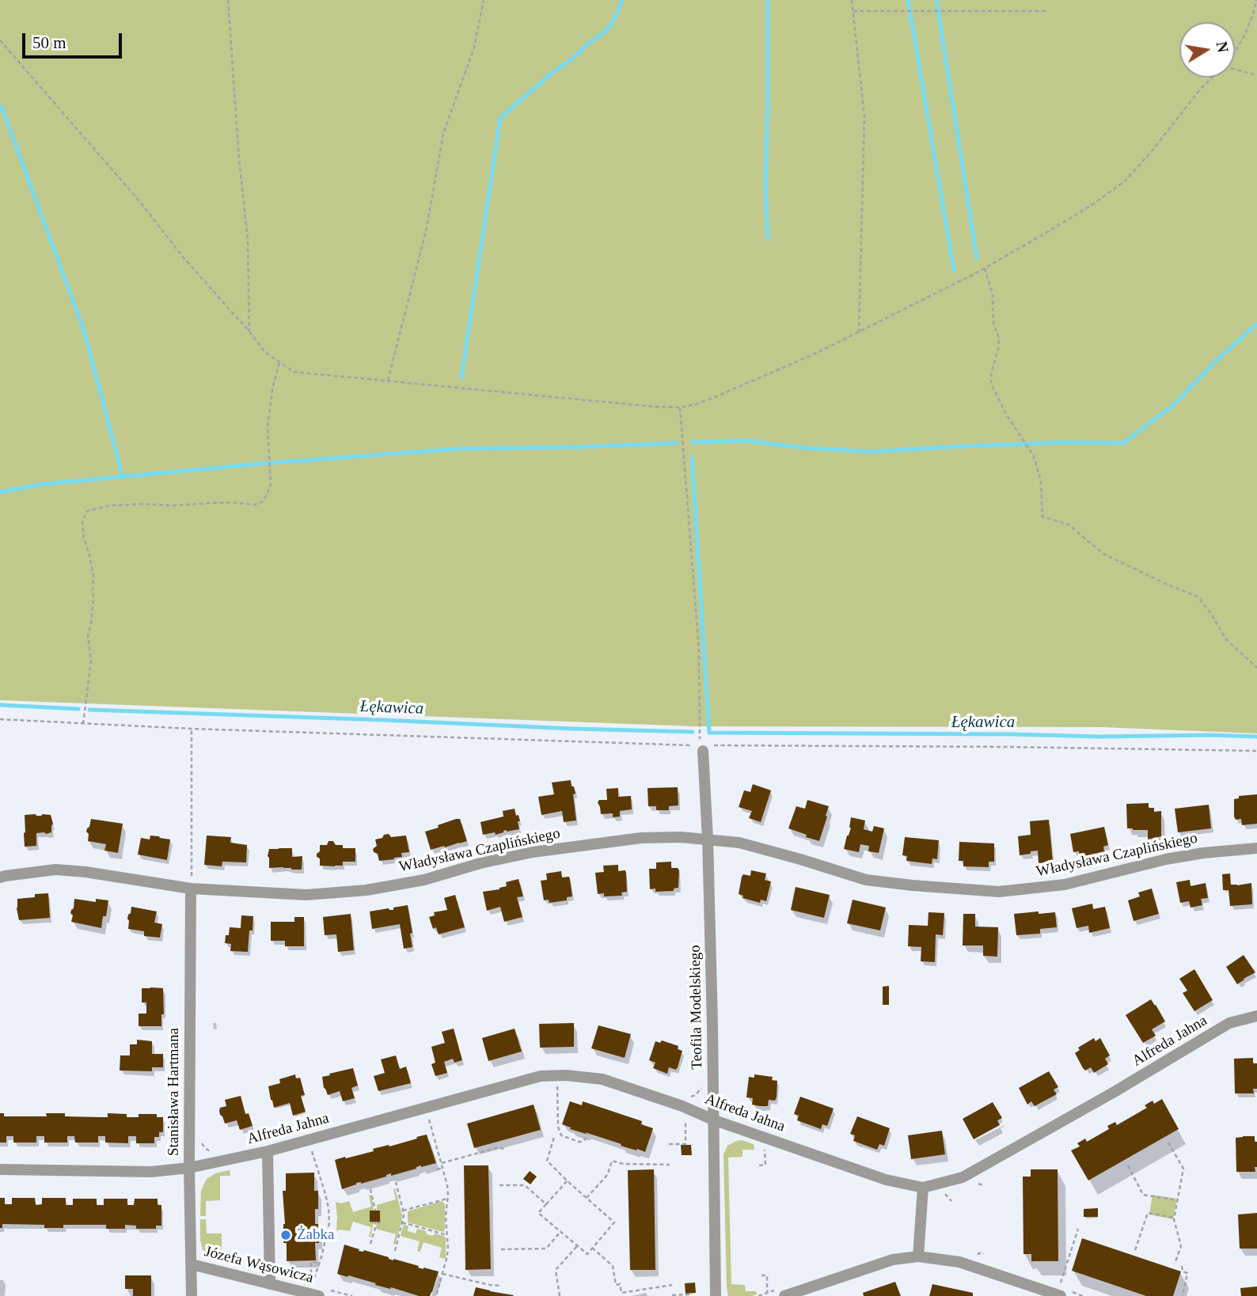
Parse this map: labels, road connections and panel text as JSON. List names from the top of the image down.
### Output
{
  "streets": {
    "street": [
      "Władysława Czaplińskiego",
      "Teofila Modelskiego",
      "Alfreda Jahna",
      "Stanisława Hartmana",
      "Józefa Wąsowicza"
    ]
  },
  "crossings": [
    ["Władysława Czaplińskiego", "Teofila Modelskiego"],
    ["Władysława Czaplińskiego", "Stanisława Hartmana"],
    ["Teofila Modelskiego", "Alfreda Jahna"],
    ["Alfreda Jahna", "Stanisława Hartmana"],
    ["Stanisława Hartmana", "Józefa Wąsowicza"]
  ],
  "water": ["Łękawica"],
  "places": ["Żabka"],
  "scale_bar": "50 m",
  "north": "right"
}
